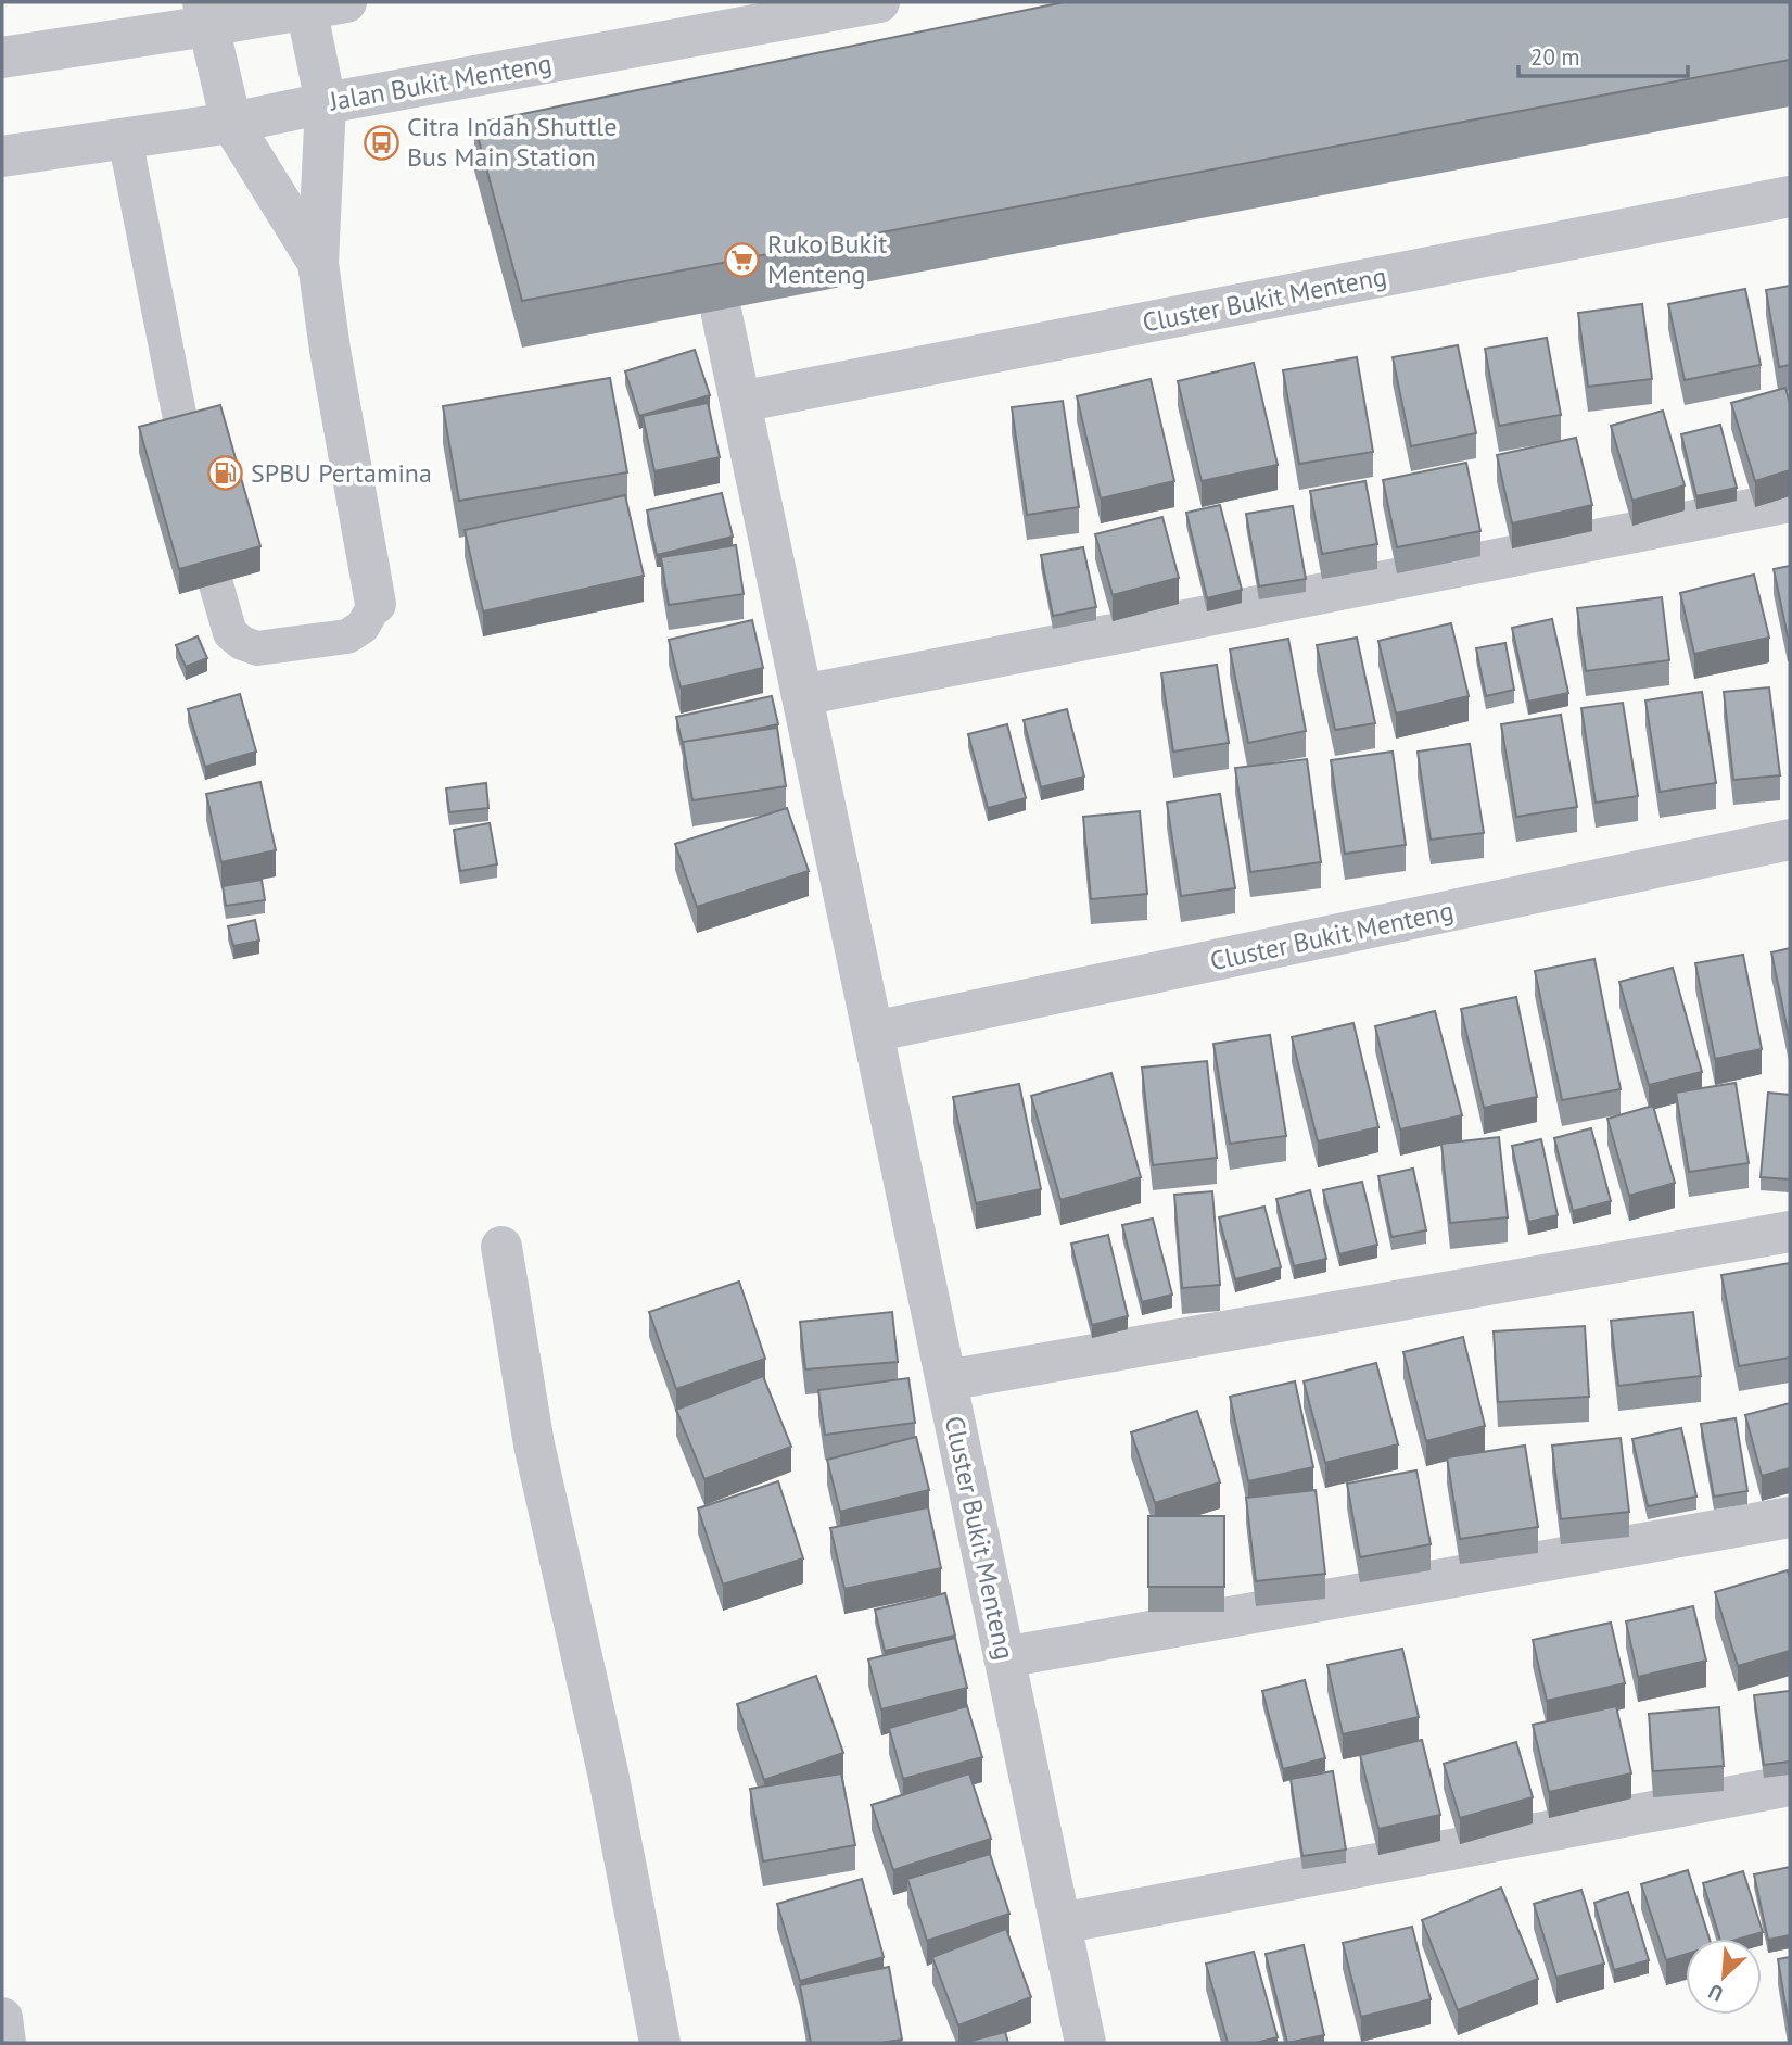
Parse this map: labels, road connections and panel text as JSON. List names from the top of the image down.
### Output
{
  "streets": {
    "street": ["Jalan Bukit Menteng", "Cluster Bukit Menteng"]
  },
  "places": {
    "bus stop": ["Citra Indah Shuttle Bus Main Station"],
    "supermarket": ["Ruko Bukit Menteng"],
    "fuel station": ["SPBU Pertamina"]
  },
  "scale_bar": "20 m",
  "north": "bottom left"
}
